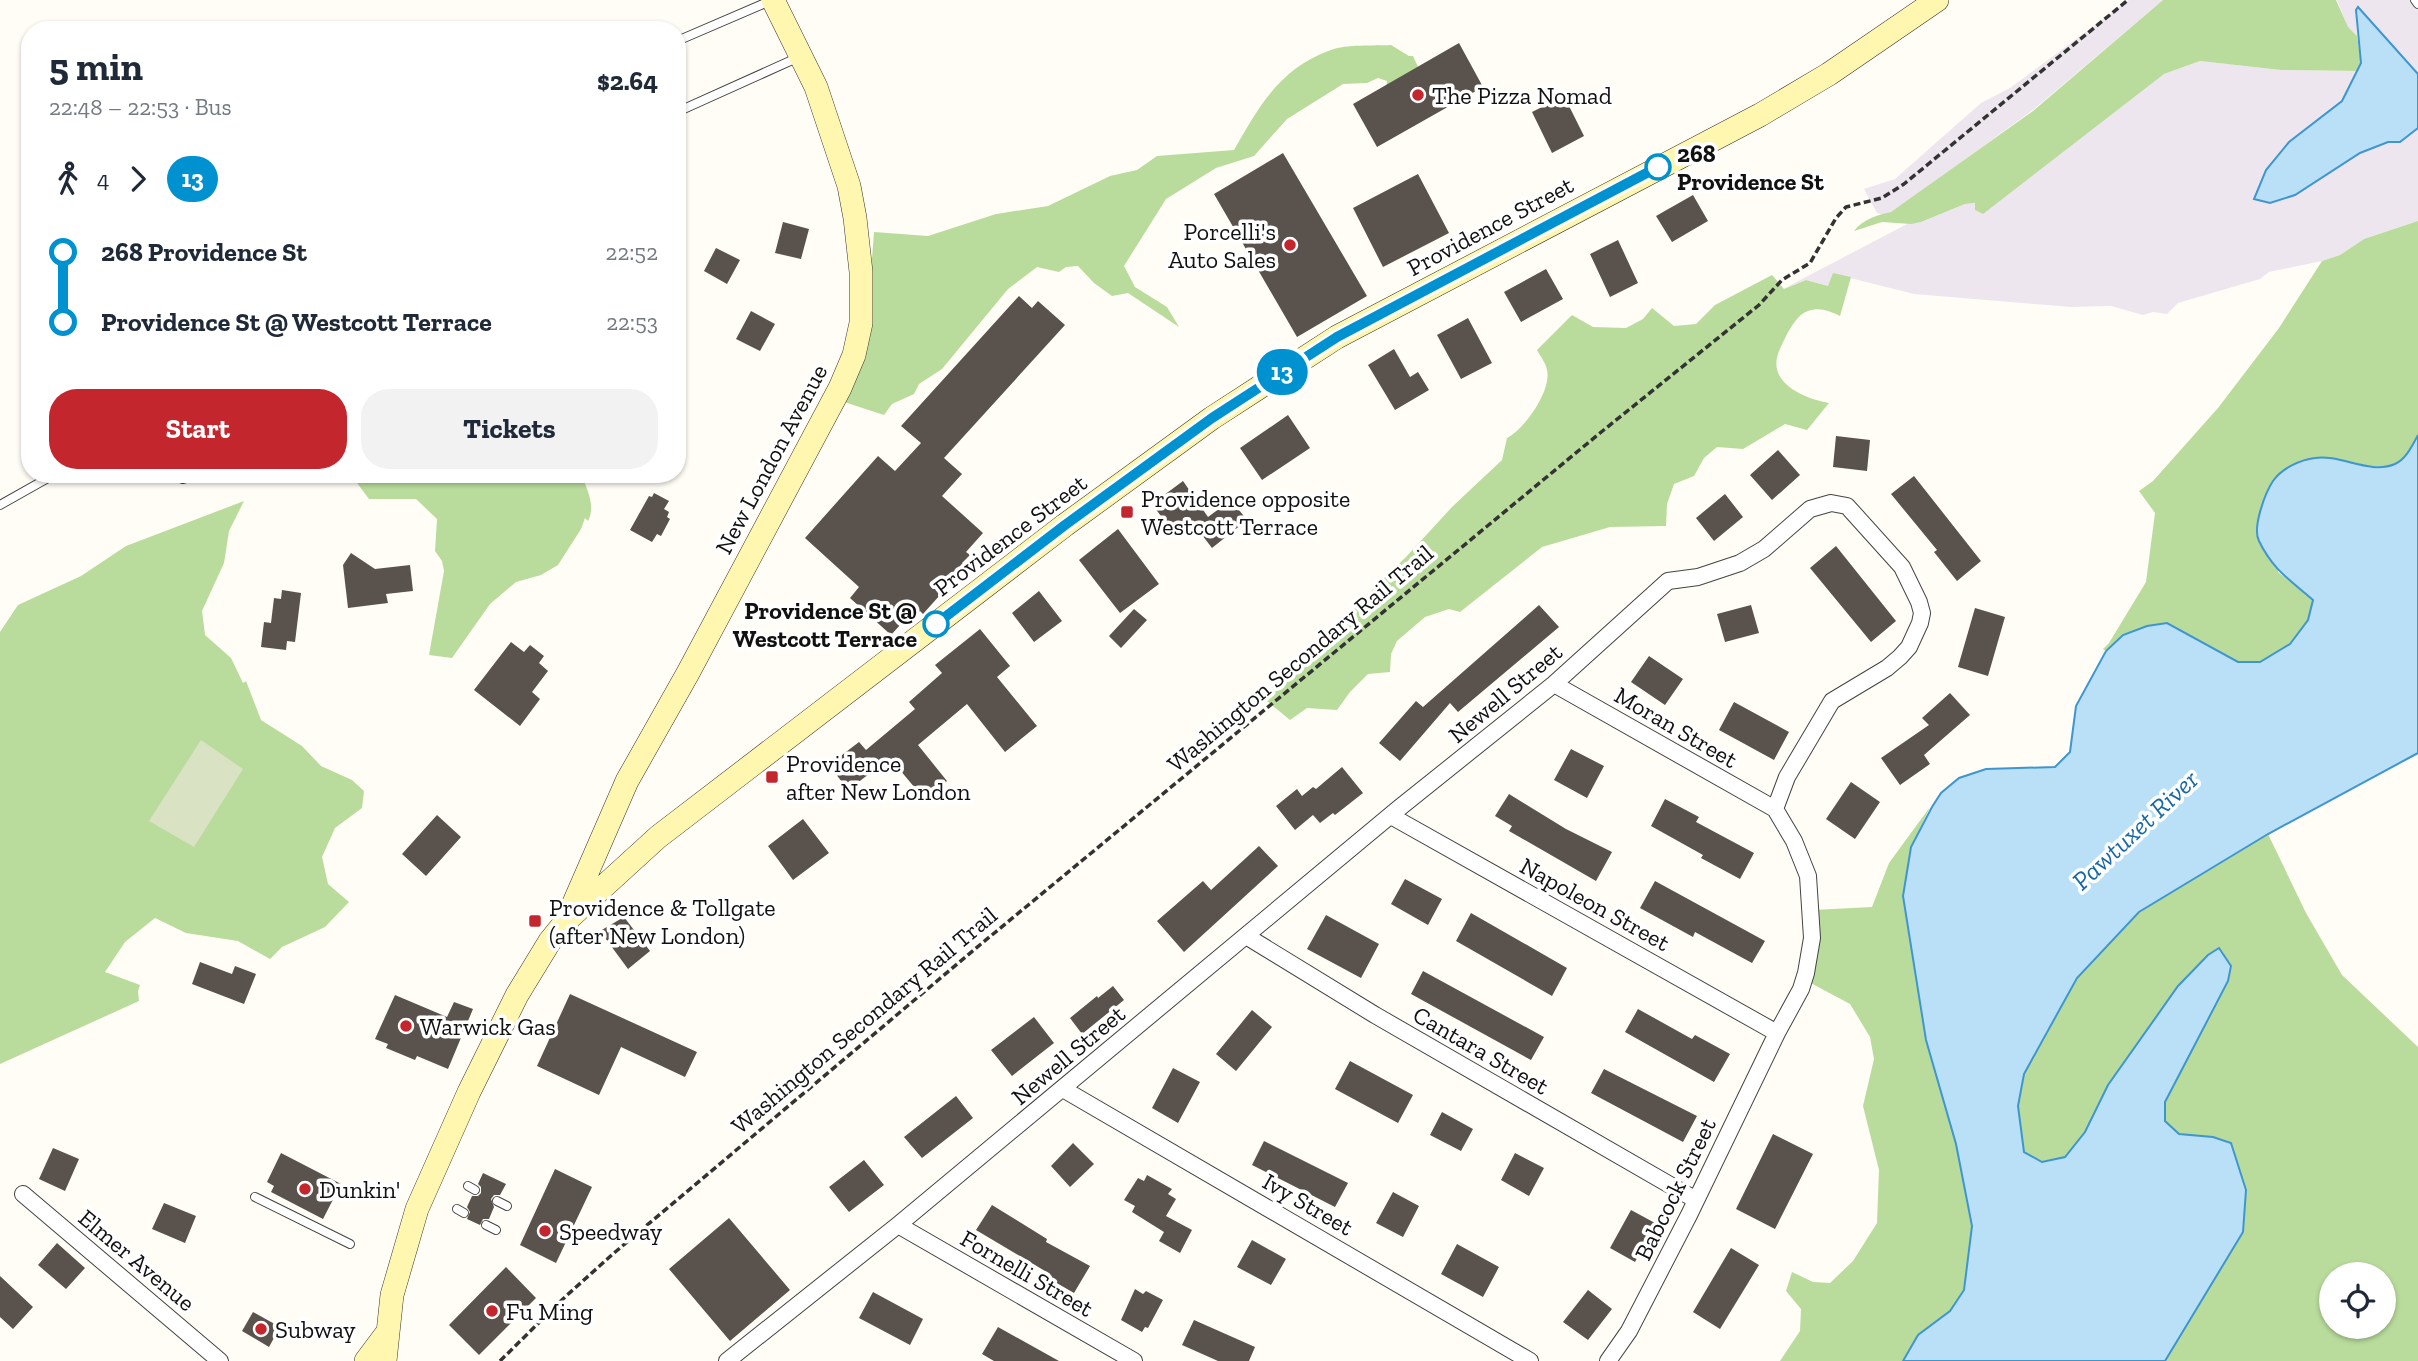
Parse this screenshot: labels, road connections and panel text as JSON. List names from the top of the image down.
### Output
{
  "streets": {
    "main road": ["Providence Street", "New London Avenue"],
    "street": [
      "Newell Street",
      "Moran Street",
      "Napoleon Street",
      "Cantara Street",
      "Babcock Street",
      "Ivy Street",
      "Elmer Avenue",
      "Fornelli Street"
    ],
    "path": ["Washington Secondary Rail Trail"]
  },
  "crossings": [
    ["Providence Street", "New London Avenue"],
    ["Newell Street", "Moran Street"],
    ["Newell Street", "Napoleon Street"],
    ["Newell Street", "Cantara Street"],
    ["Newell Street", "Ivy Street"],
    ["Newell Street", "Fornelli Street"],
    ["Napoleon Street", "Babcock Street"],
    ["Cantara Street", "Babcock Street"]
  ],
  "water": ["Pawtuxet River"],
  "places": {
    "other": [
      "The Pizza Nomad",
      "268 Providence St",
      "Porcelli's Auto Sales",
      "Providence St @ Westcott Terrace",
      "Warwick Gas",
      "Dunkin'",
      "Speedway",
      "Fu Ming",
      "Subway"
    ],
    "transit": ["Providence opposite Westcott Terrace", "Providence after New London", "Providence & Tollgate (after New London)"]
  },
  "lines": ["bus line 13"],
  "page": {
    "on_map": "13",
    "heading": ["5 min", "22:48 – 22:53 · Bus", "$2.64"],
    "legs": ["4", "13"],
    "list": [
      {
        "name": "268 Providence St",
        "value": "22:52"
      },
      {
        "name": "Providence St @ Westcott Terrace",
        "value": "22:53"
      }
    ],
    "buttons": ["Start", "Tickets"]
  }
}
